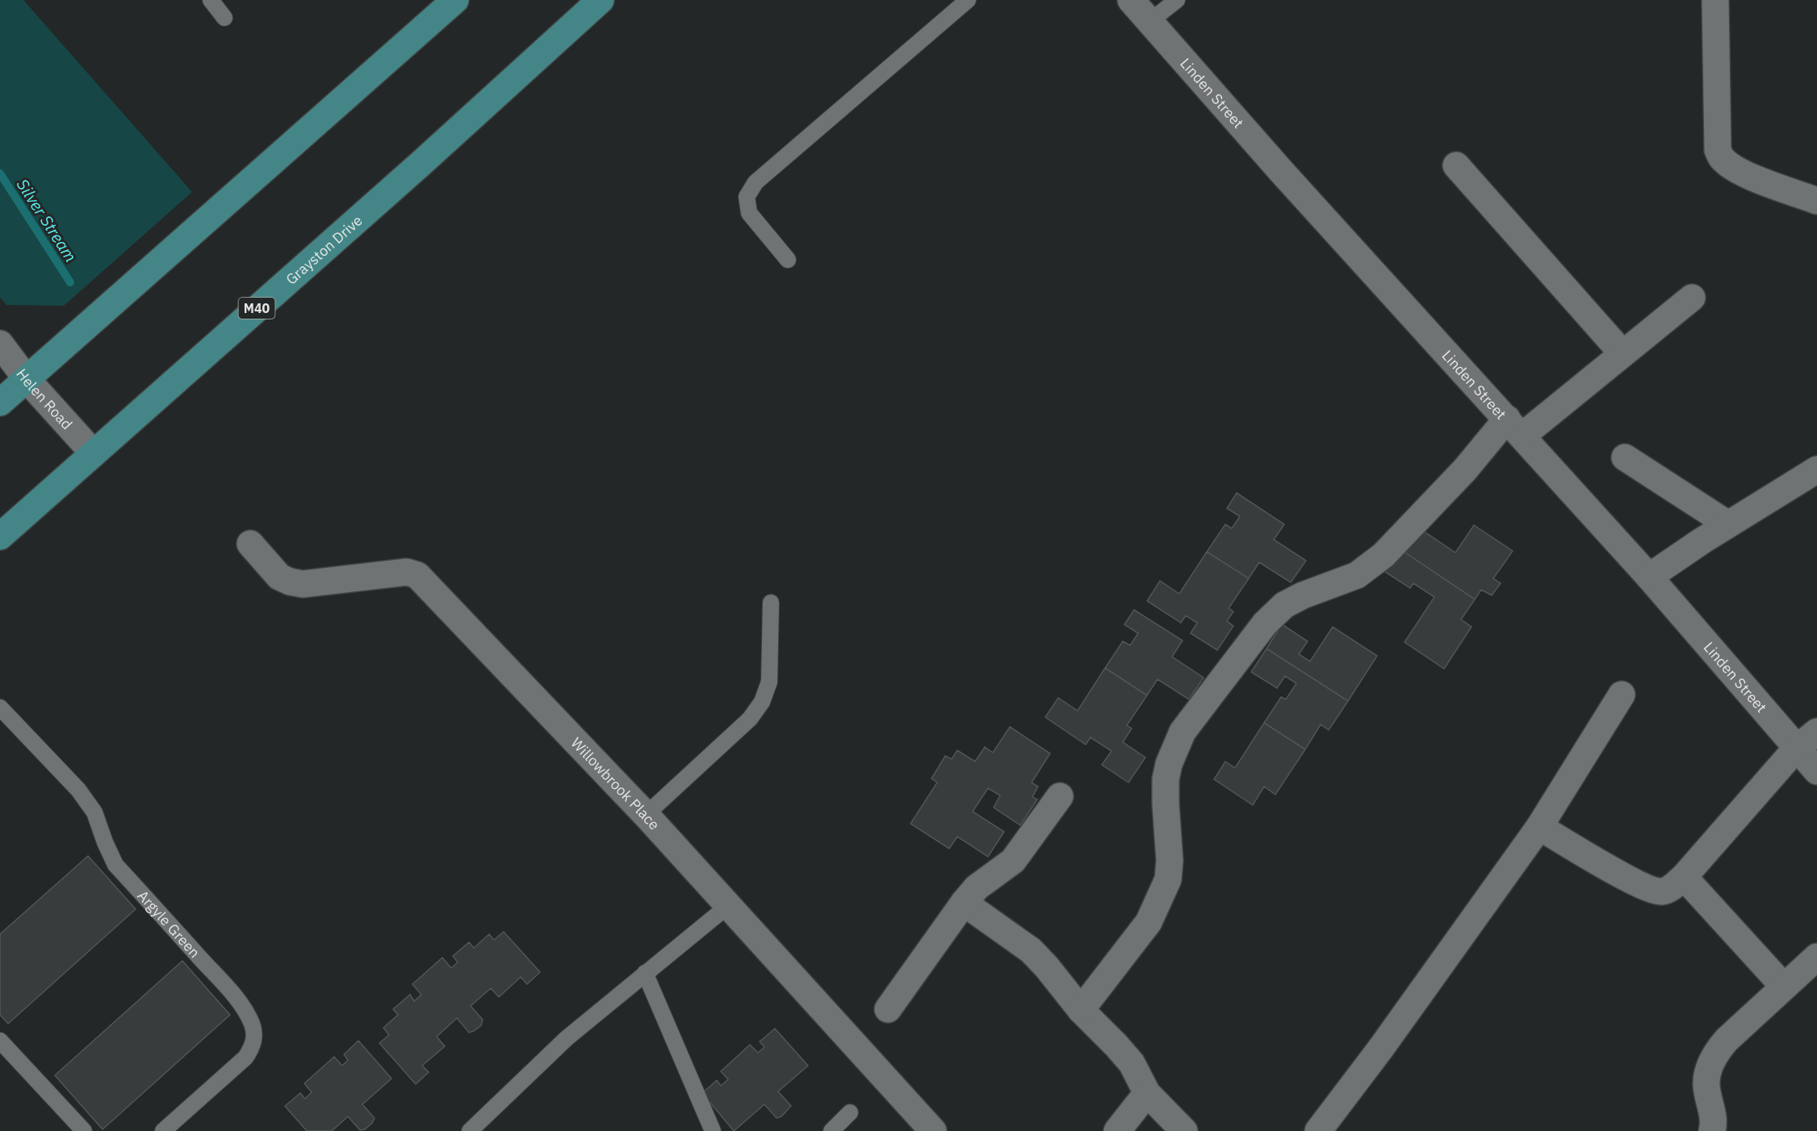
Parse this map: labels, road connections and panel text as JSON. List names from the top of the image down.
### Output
{
  "streets": {
    "main road": ["Grayston Drive", "M40"],
    "street": ["Linden Street", "Helen Road", "Willowbrook Place"],
    "lane": ["Argyle Green"]
  },
  "crossings": [
    ["Grayston Drive", "Helen Road"]
  ],
  "water": ["Silver Stream"]
}
